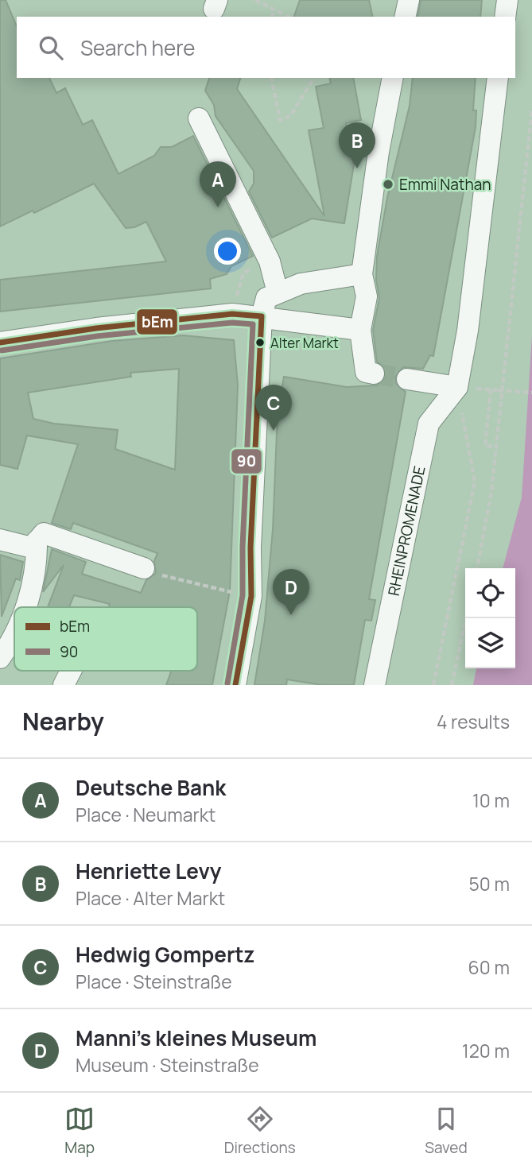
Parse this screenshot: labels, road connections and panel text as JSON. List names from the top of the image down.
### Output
{
  "streets": {
    "street": ["RHEINPROMENADE"]
  },
  "places": ["Emmi Nathan", "Alter Markt"],
  "lines": ["transit line bEm", "transit line 90"],
  "legend": ["bEm", "90"],
  "page": {
    "search": "Search here",
    "pins": [
      "B",
      "A",
      "C",
      "D"
    ],
    "heading": ["Nearby", "4 results"],
    "list": [
      {
        "mark": "A",
        "name": "Deutsche Bank",
        "note": "Place · Neumarkt",
        "value": "10 m"
      },
      {
        "mark": "B",
        "name": "Henriette Levy",
        "note": "Place · Alter Markt",
        "value": "50 m"
      },
      {
        "mark": "C",
        "name": "Hedwig Gompertz",
        "note": "Place · Steinstraße",
        "value": "60 m"
      },
      {
        "mark": "D",
        "name": "Manni's kleines Museum",
        "note": "Museum · Steinstraße",
        "value": "120 m"
      }
    ],
    "nav": ["Map", "Directions", "Saved"]
  }
}
